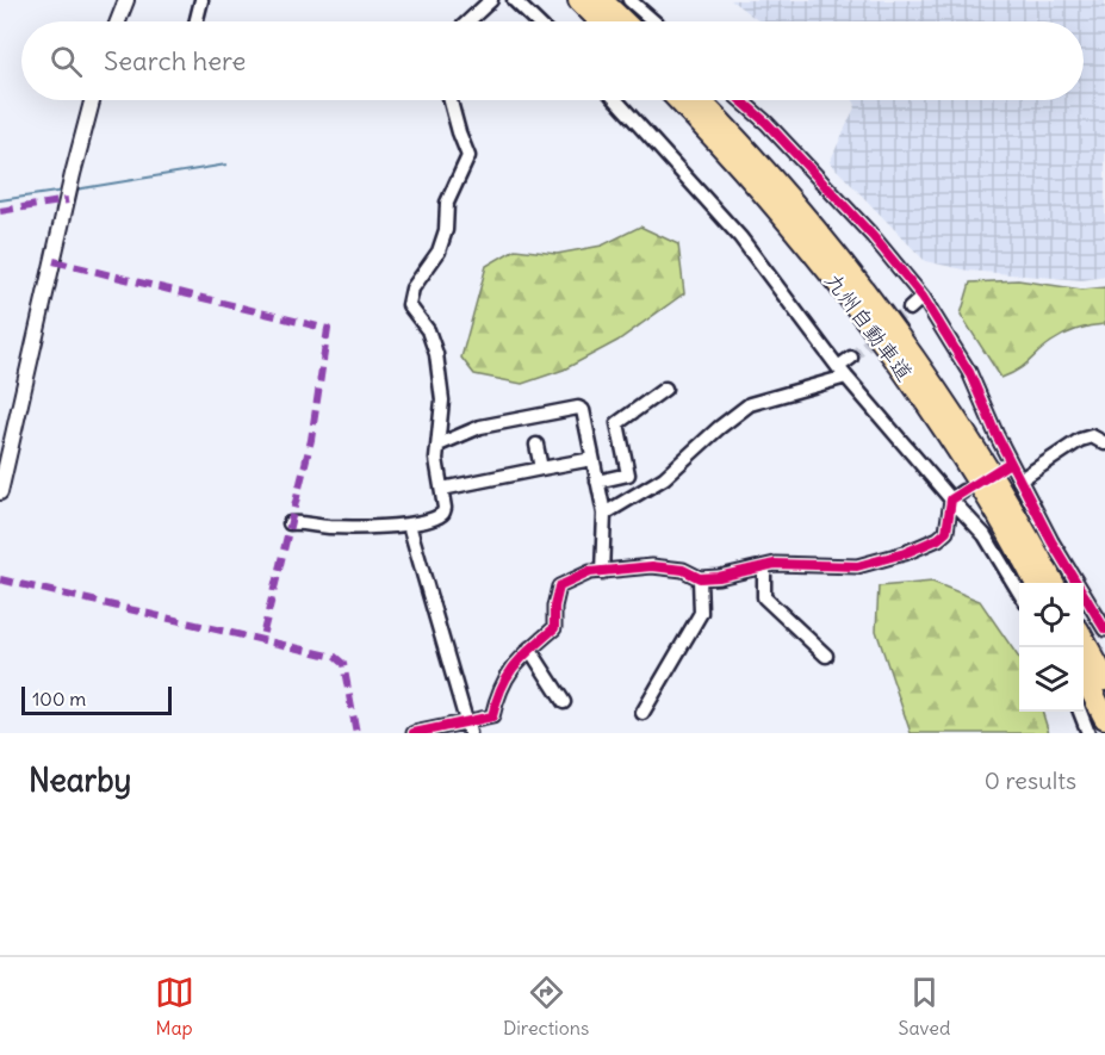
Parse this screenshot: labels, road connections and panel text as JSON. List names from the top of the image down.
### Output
{
  "streets": {
    "highway": ["九州自動車道"]
  },
  "scale_bar": "100 m",
  "page": {
    "search": "Search here",
    "scale": "100 m",
    "heading": ["Nearby", "0 results"],
    "nav": ["Map", "Directions", "Saved"]
  }
}
